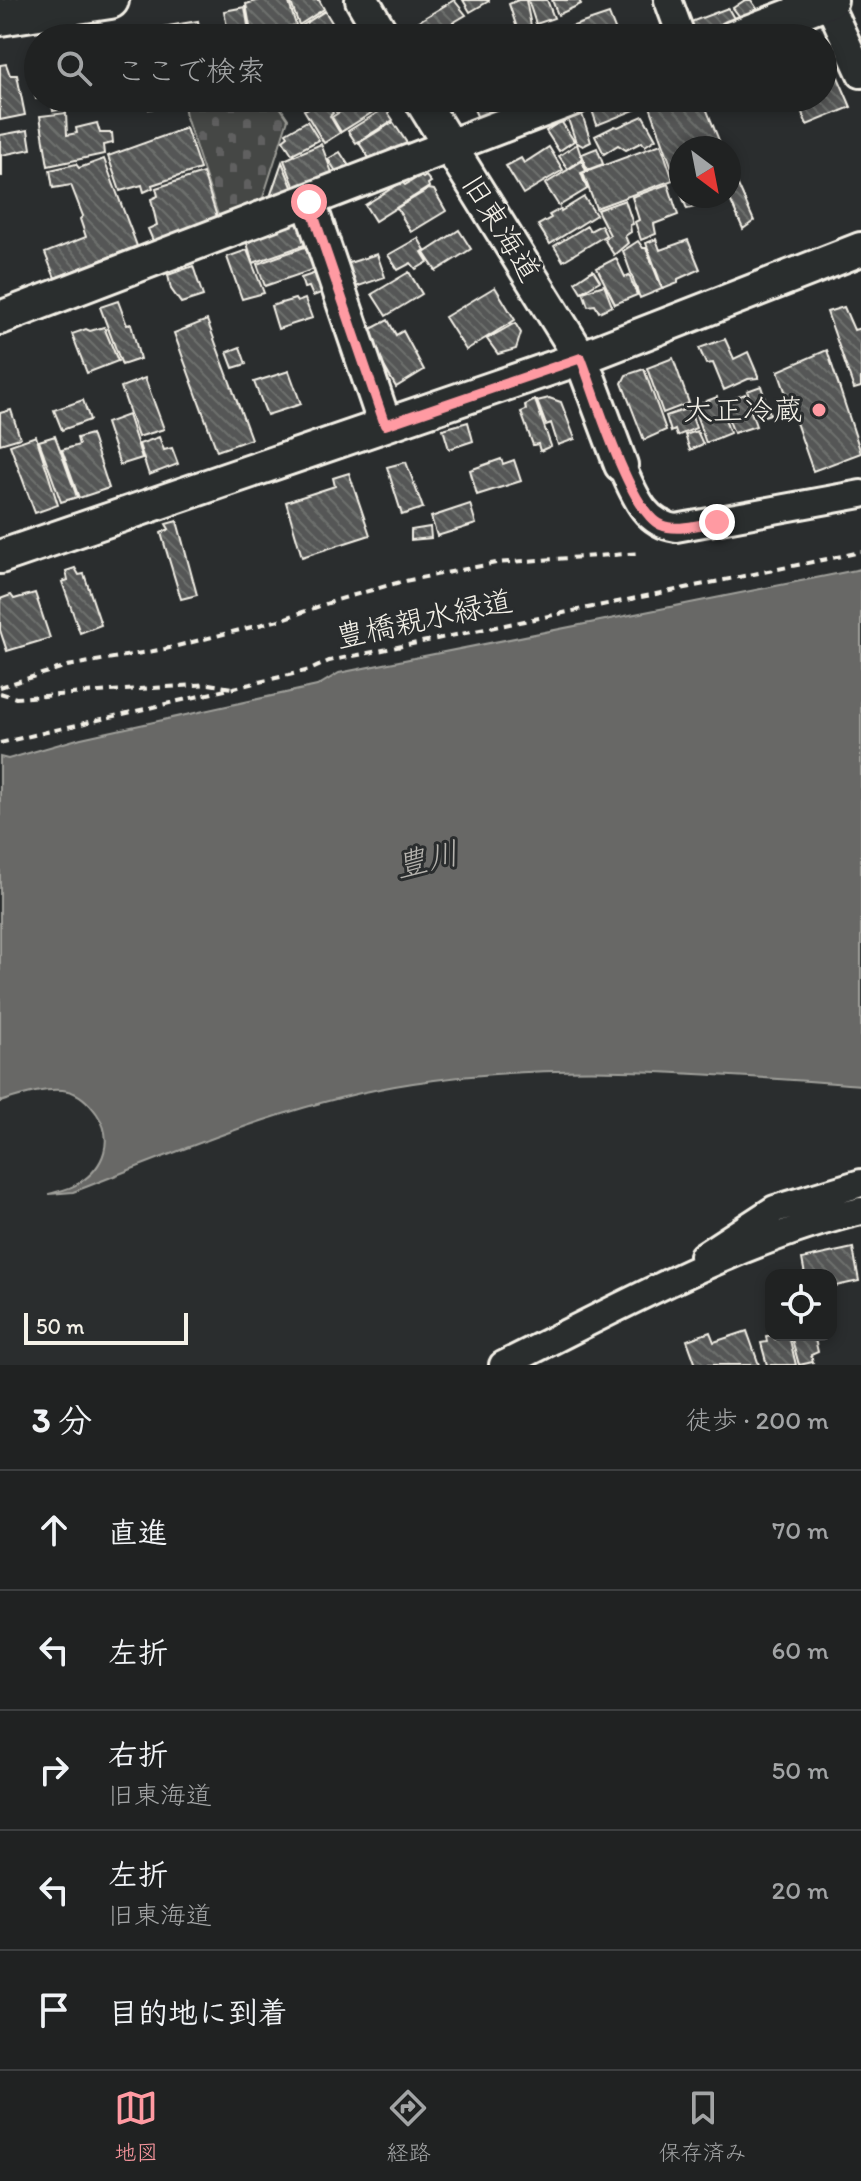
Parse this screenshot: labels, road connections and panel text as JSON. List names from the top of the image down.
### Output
{
  "streets": {
    "street": ["旧東海道"],
    "path": ["豊橋親水緑道"]
  },
  "water": ["豊川"],
  "places": ["大正冷蔵"],
  "scale_bar": "50 m",
  "north": "bottom right",
  "page": {
    "search": "ここで検索",
    "scale": "50 m",
    "heading": ["3 分", "徒歩 · 200 m"],
    "list": [
      ["直進", "70 m"],
      ["左折", "60 m"],
      ["右折", "旧東海道", "50 m"],
      ["左折", "旧東海道", "20 m"],
      "目的地に到着"
    ],
    "nav": ["地図", "経路", "保存済み"]
  }
}
